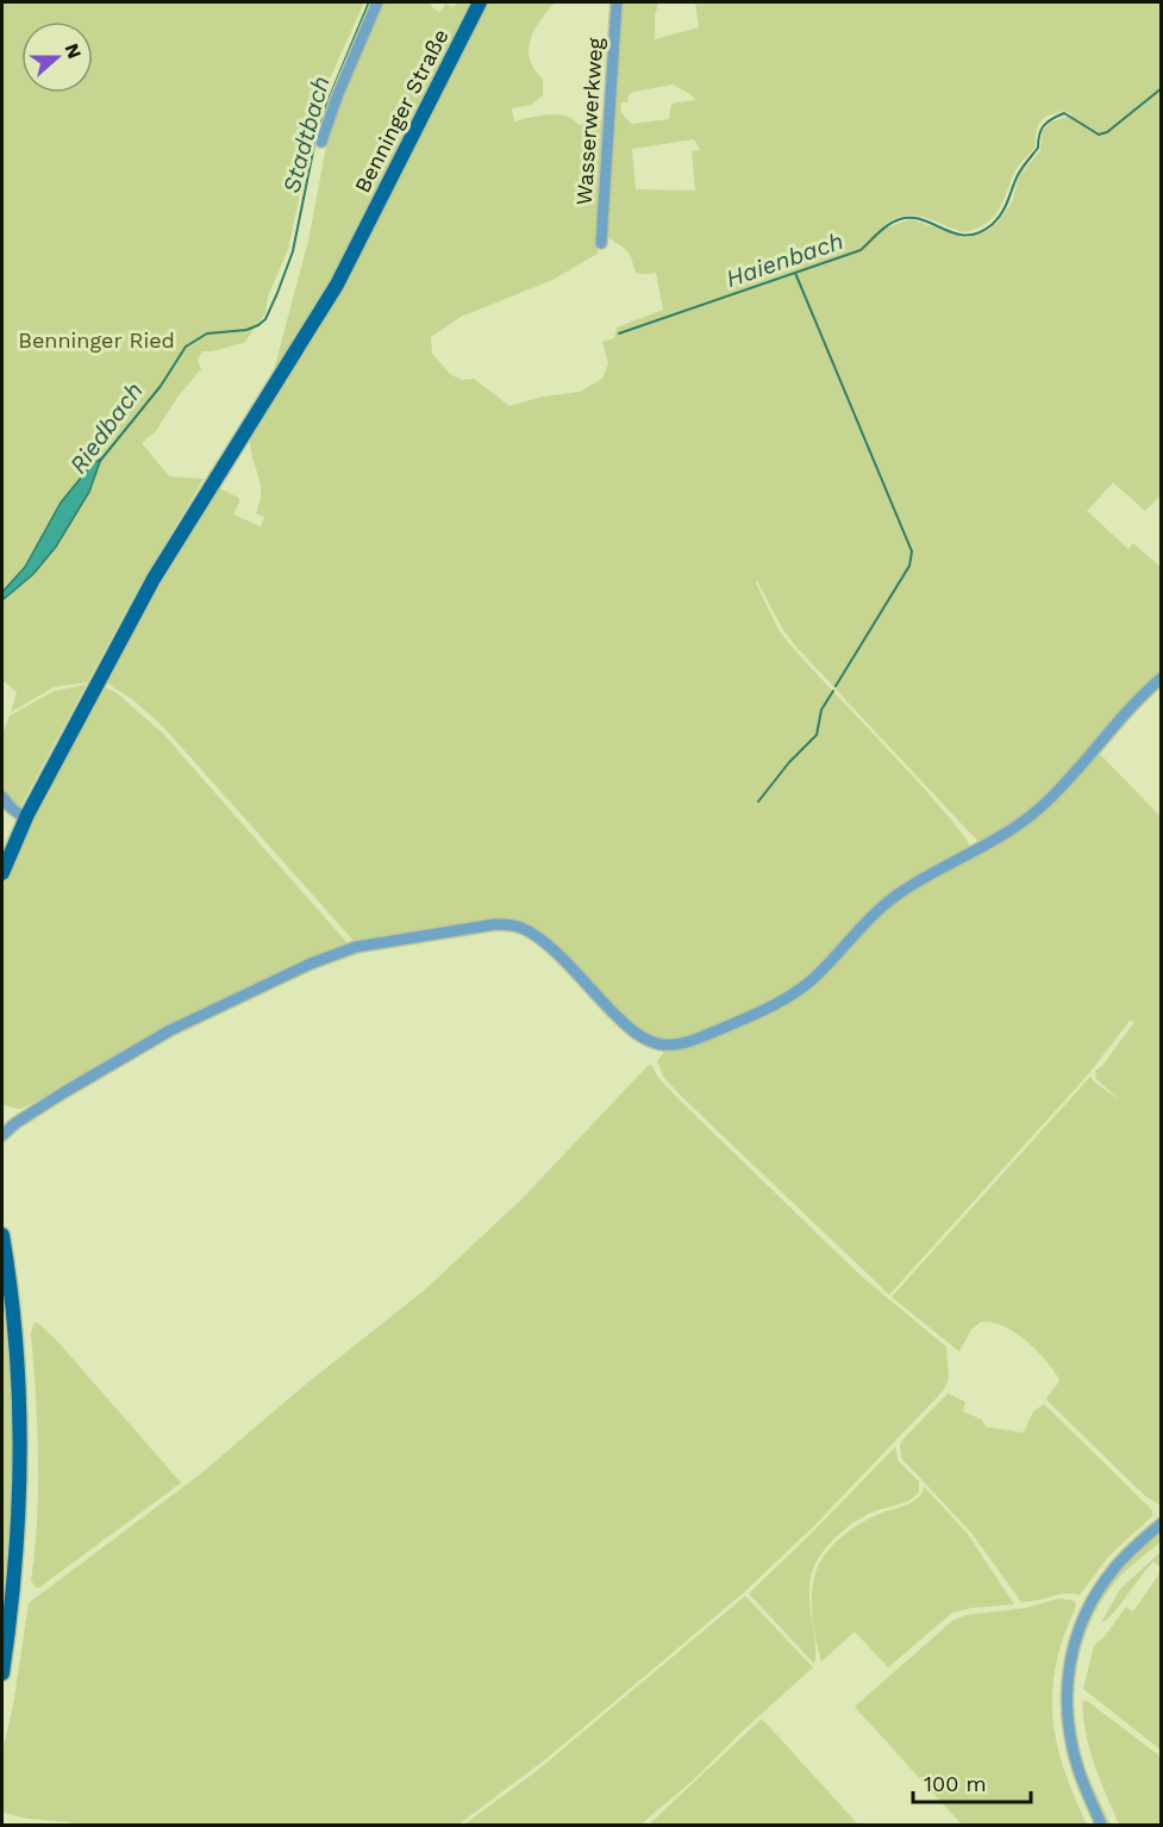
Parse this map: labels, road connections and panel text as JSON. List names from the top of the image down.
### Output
{
  "streets": {
    "main road": ["Benninger Straße"],
    "street": ["Wasserwerkweg"]
  },
  "water": ["Stadtbach", "Haienbach", "Riedbach"],
  "parks": ["Benninger Ried"],
  "scale_bar": "100 m",
  "north": "right"
}
